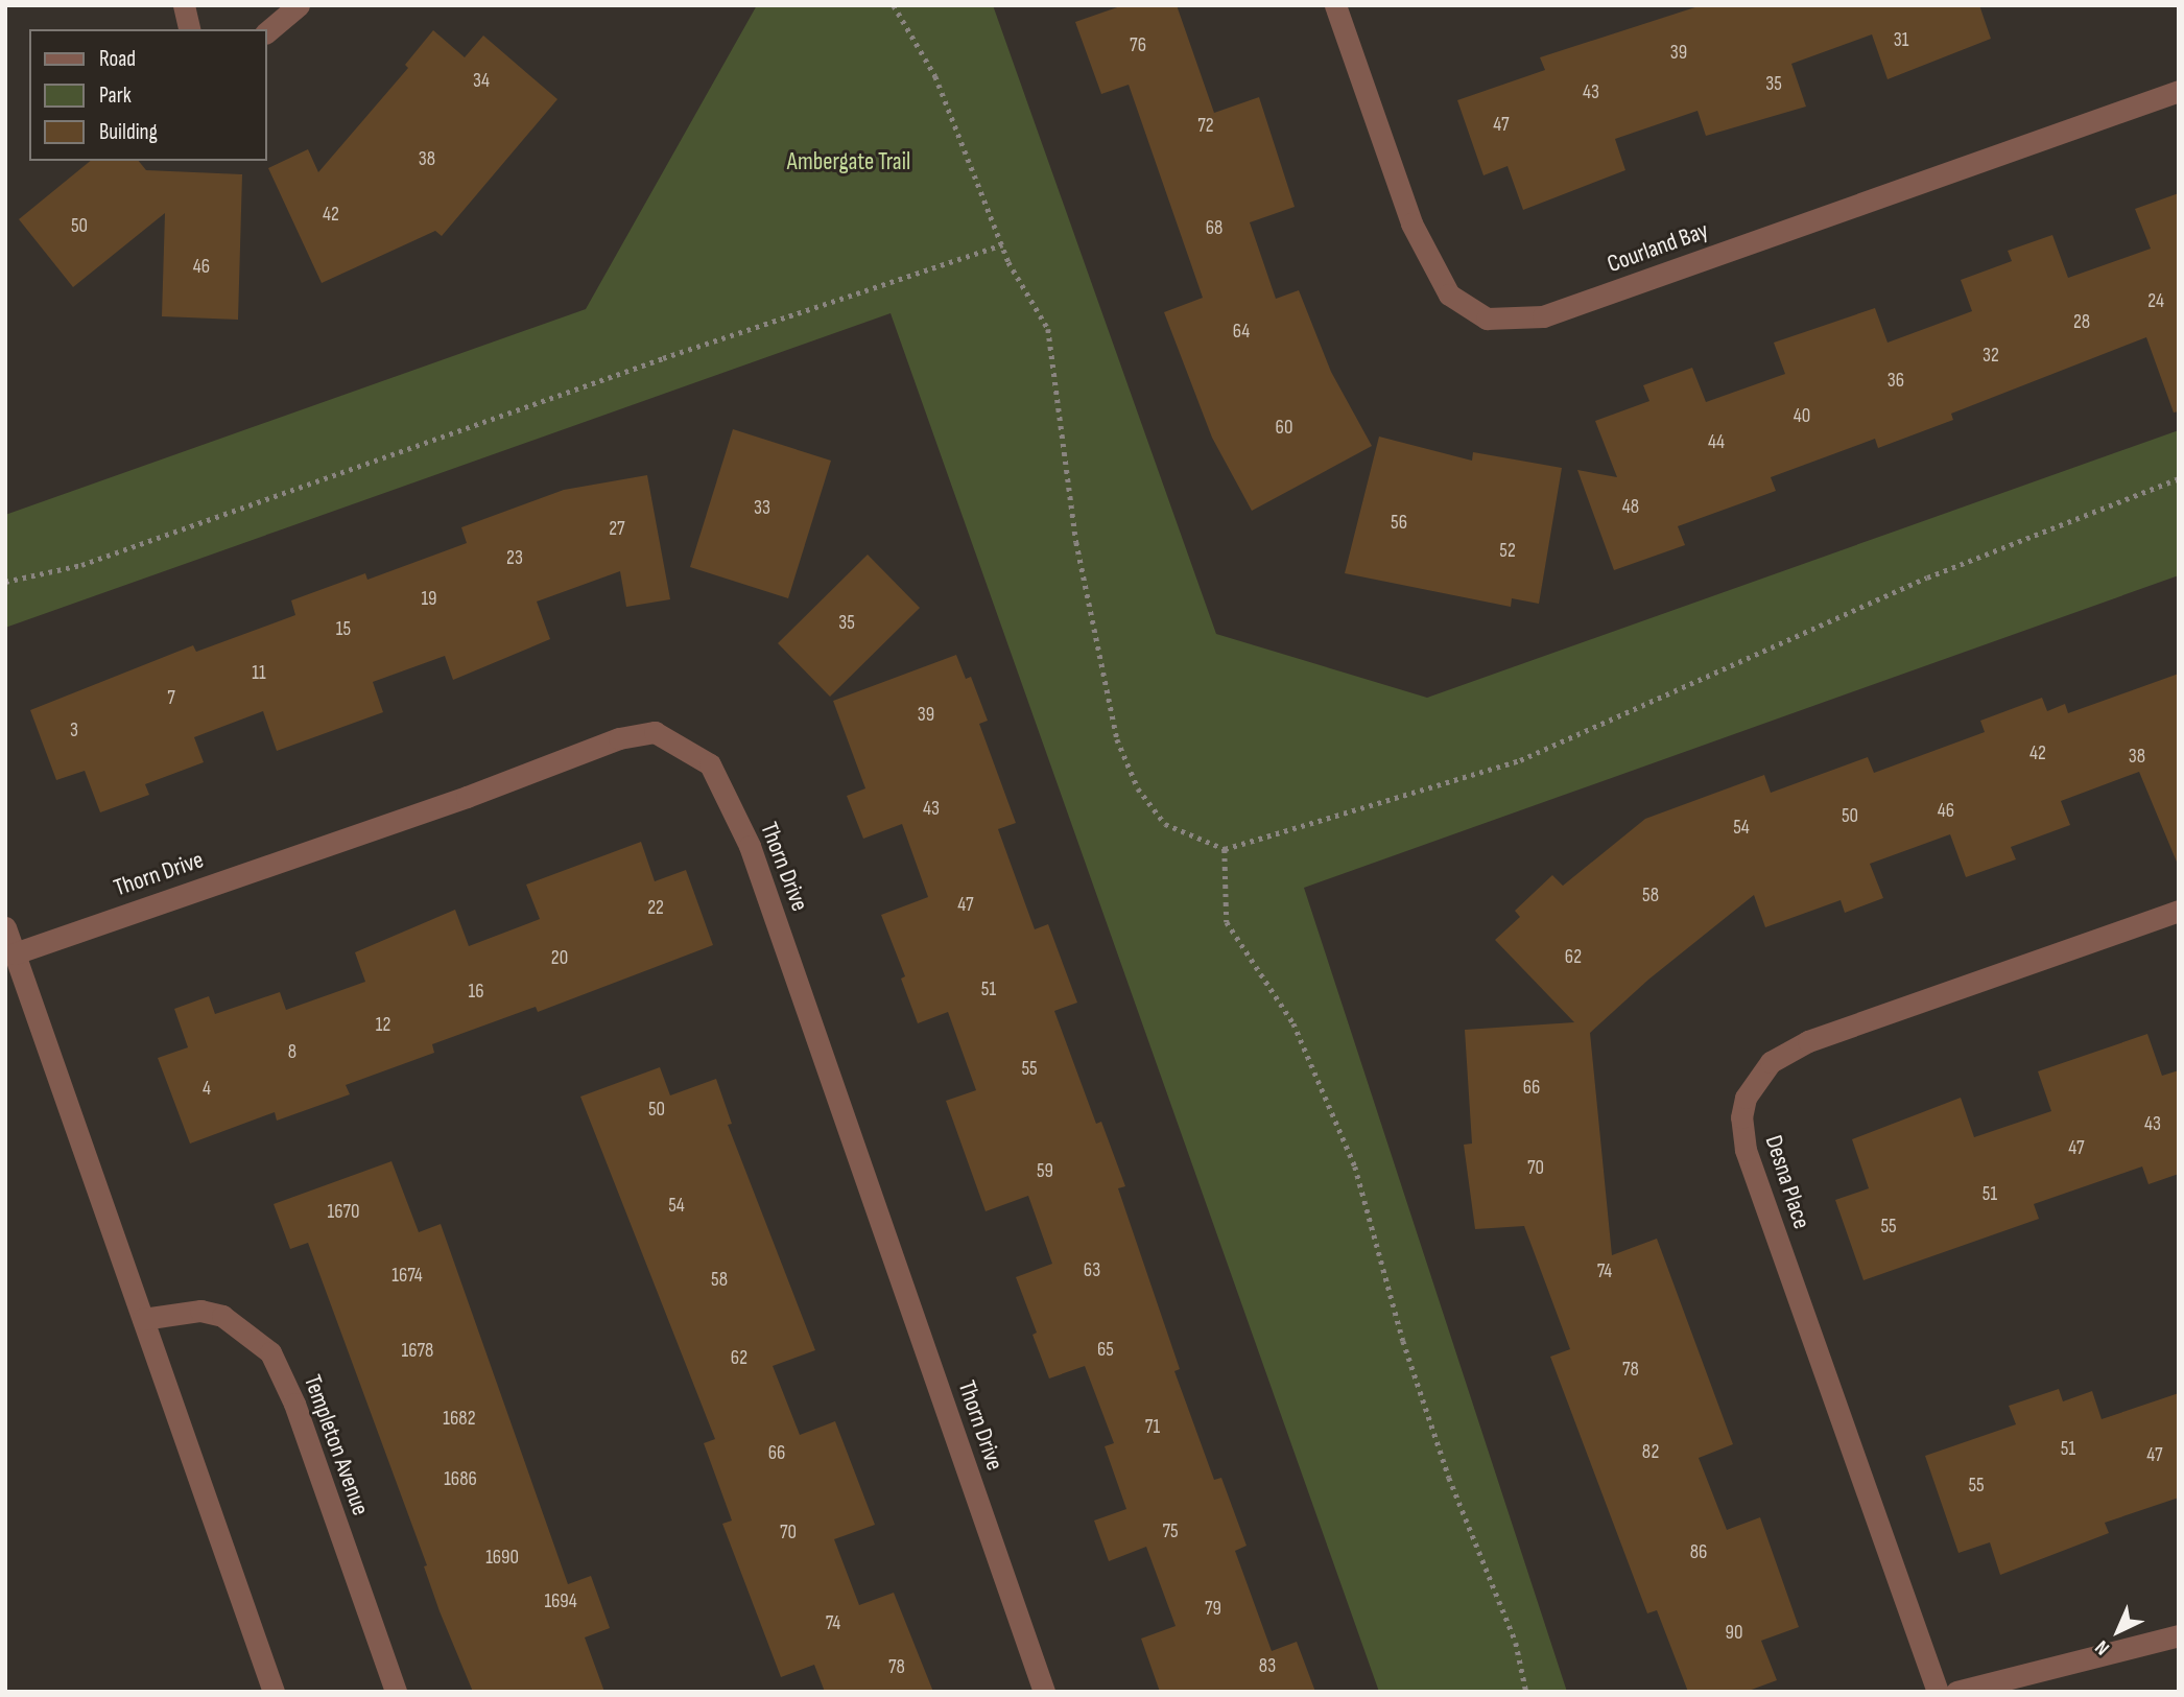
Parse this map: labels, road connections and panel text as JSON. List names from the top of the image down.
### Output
{
  "streets": {
    "street": [
      "Courland Bay",
      "Thorn Drive",
      "Desna Place",
      "Templeton Avenue"
    ]
  },
  "parks": ["Ambergate Trail"],
  "house_numbers": [
    "31",
    "76",
    "39",
    "34",
    "35",
    "43",
    "47",
    "72",
    "38",
    "42",
    "50",
    "68",
    "46",
    "24",
    "28",
    "64",
    "32",
    "36",
    "40",
    "60",
    "44",
    "48",
    "33",
    "56",
    "27",
    "52",
    "23",
    "19",
    "35",
    "15",
    "11",
    "7",
    "39",
    "3",
    "42",
    "38",
    "43",
    "46",
    "50",
    "54",
    "58",
    "47",
    "22",
    "62",
    "20",
    "51",
    "16",
    "12",
    "8",
    "55",
    "66",
    "4",
    "50",
    "43",
    "47",
    "70",
    "59",
    "51",
    "54",
    "1670",
    "55",
    "63",
    "74",
    "1674",
    "58",
    "65",
    "1678",
    "62",
    "78",
    "1682",
    "71",
    "51",
    "82",
    "66",
    "47",
    "1686",
    "55",
    "75",
    "70",
    "86",
    "1690",
    "1694",
    "79",
    "74",
    "90",
    "83",
    "78"
  ],
  "legend": ["Road", "Park", "Building"],
  "north": "bottom left"
}
